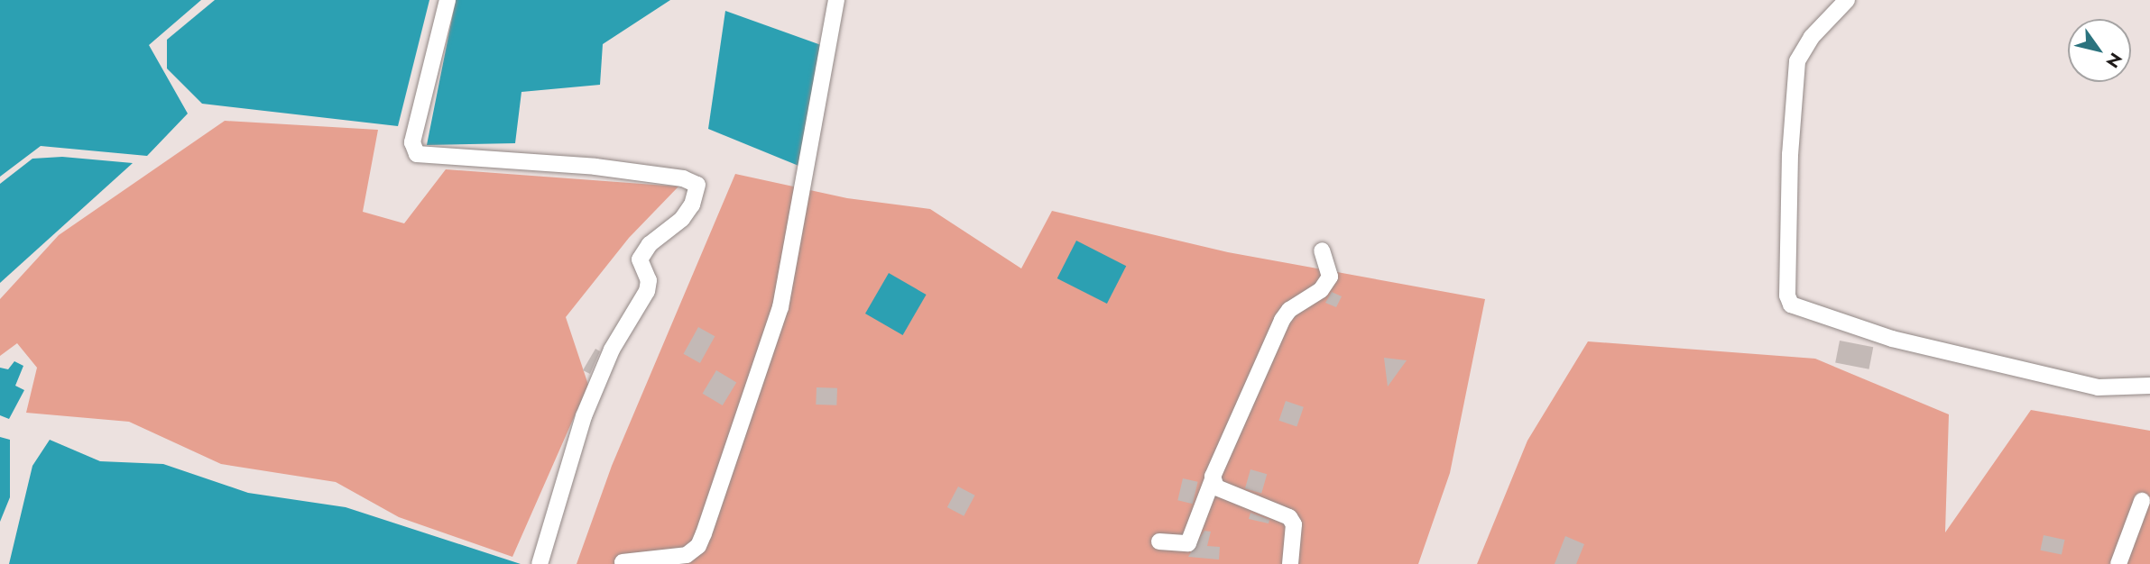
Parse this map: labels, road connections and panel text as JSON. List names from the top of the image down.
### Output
{
  "north": "bottom right"
}
